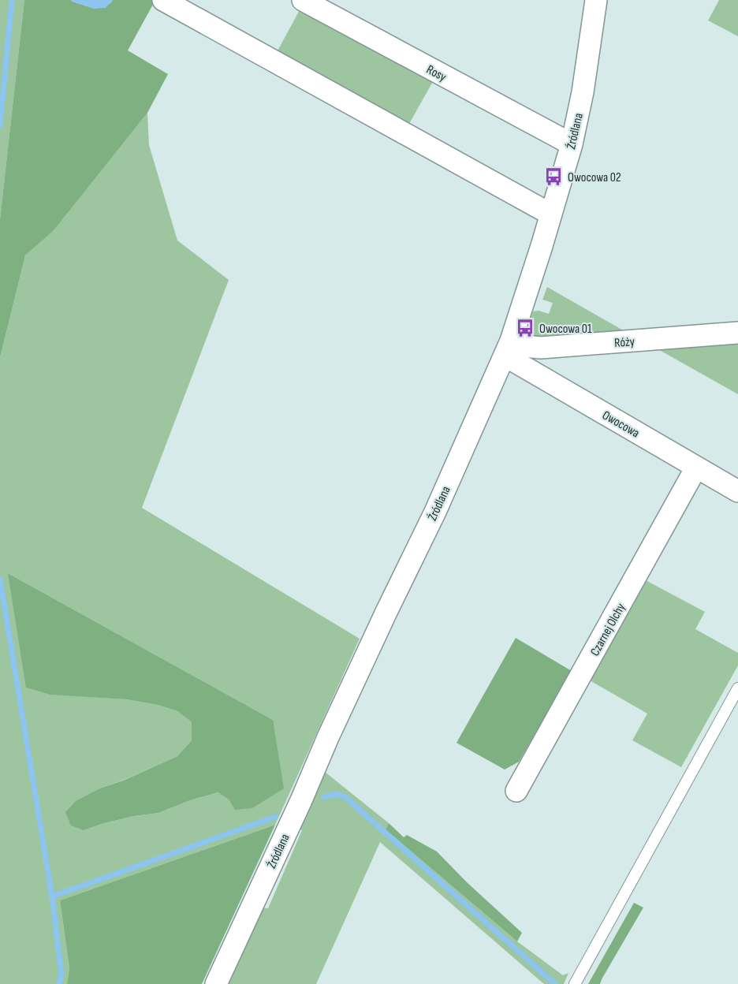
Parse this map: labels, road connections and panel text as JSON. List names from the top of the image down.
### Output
{
  "streets": {
    "street": [
      "Rosy",
      "Źródlana",
      "Róży",
      "Owocowa",
      "Czarnej Olchy"
    ]
  },
  "crossings": [
    ["Rosy", "Źródlana"],
    ["Źródlana", "Róży"],
    ["Źródlana", "Owocowa"],
    ["Róży", "Owocowa"],
    ["Owocowa", "Czarnej Olchy"]
  ],
  "places": {
    "bus stop": ["Owocowa 02", "Owocowa 01"]
  }
}
